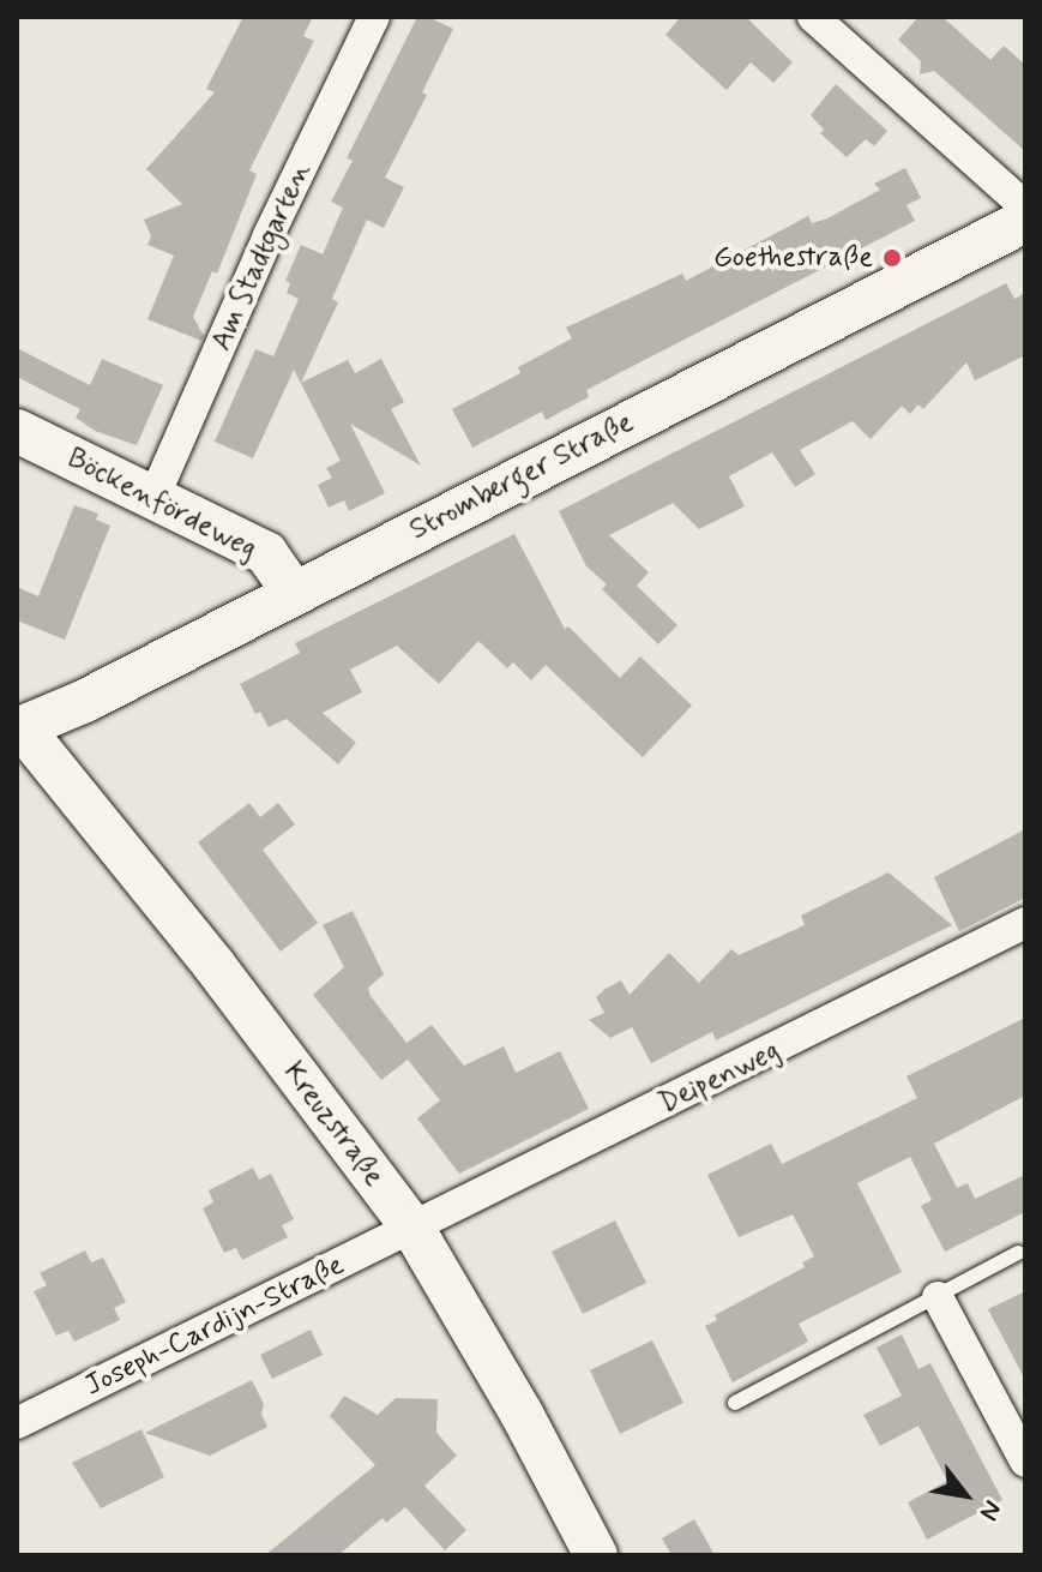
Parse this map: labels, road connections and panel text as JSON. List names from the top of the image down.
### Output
{
  "streets": {
    "street": [
      "Am Stadtgarten",
      "Stromberger Straße",
      "Böckenfördeweg",
      "Deipenweg",
      "Kreuzstraße",
      "Joseph-Cardijn-Straße"
    ]
  },
  "crossings": [
    ["Am Stadtgarten", "Böckenfördeweg"],
    ["Stromberger Straße", "Böckenfördeweg"],
    ["Stromberger Straße", "Kreuzstraße"],
    ["Deipenweg", "Kreuzstraße"],
    ["Deipenweg", "Joseph-Cardijn-Straße"],
    ["Kreuzstraße", "Joseph-Cardijn-Straße"]
  ],
  "places": ["Goethestraße"],
  "north": "bottom right"
}
